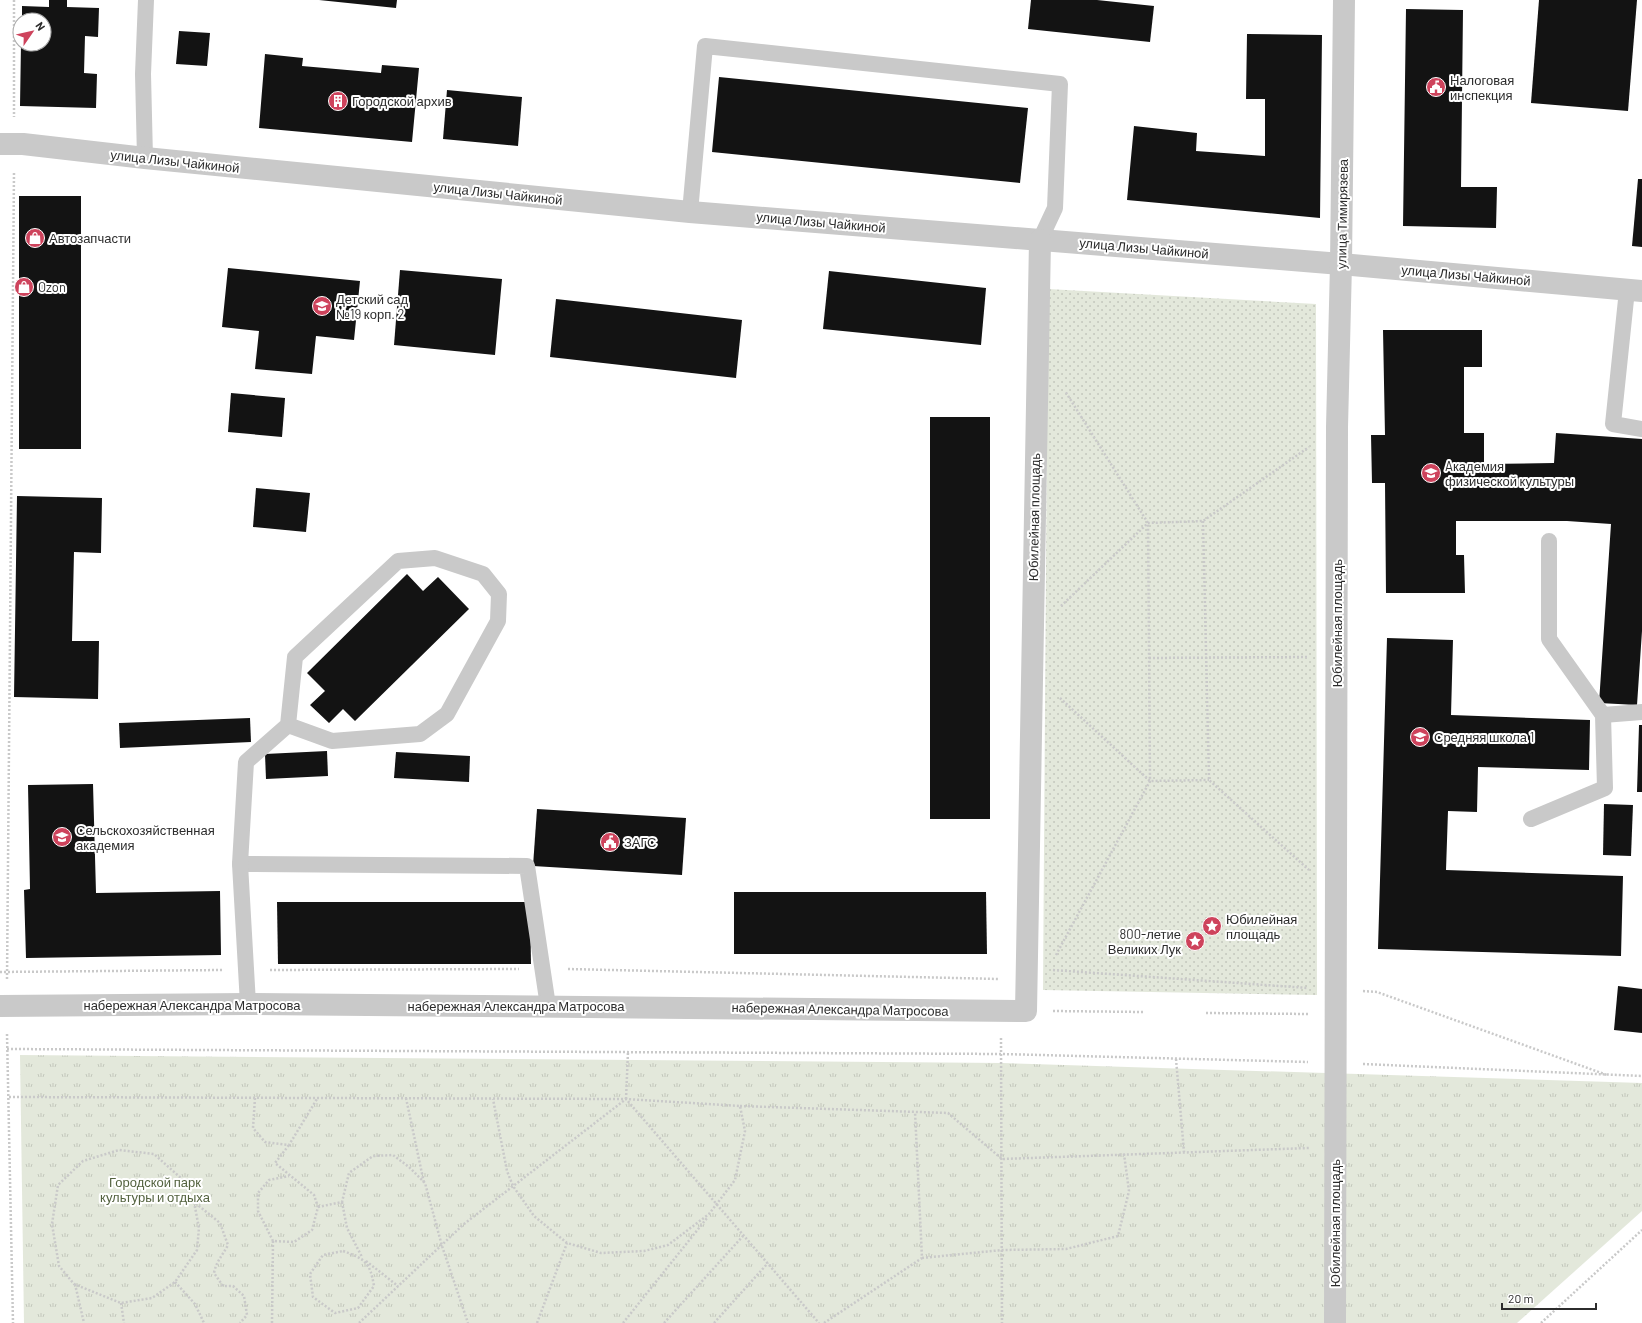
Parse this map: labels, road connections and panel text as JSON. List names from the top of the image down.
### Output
{
  "streets": {
    "street": [
      "улица Лизы Чайкиной",
      "улица Тимирязева",
      "Юбилейная площадь",
      "набережная Александра Матросова"
    ]
  },
  "crossings": [
    ["улица Лизы Чайкиной", "улица Тимирязева"],
    ["улица Лизы Чайкиной", "Юбилейная площадь"],
    ["улица Тимирязева", "Юбилейная площадь"],
    ["Юбилейная площадь", "набережная Александра Матросова"]
  ],
  "parks": ["Городской парк культуры и отдыха"],
  "places": {
    "public building": ["Налоговая инспекция", "ЗАГС"],
    "building": ["Городской архив"],
    "shop": ["Автозапчасти", "Ozon"],
    "school or university": [
      "Детский сад №19 корп. 2",
      "Aкадемия физической культуры",
      "Средняя школа 1",
      "Сельскохозяйственная академия"
    ],
    "place": ["Юбилейная площадь", "800-летие Великих Лук"]
  },
  "scale_bar": "20 m",
  "north": "top right"
}
